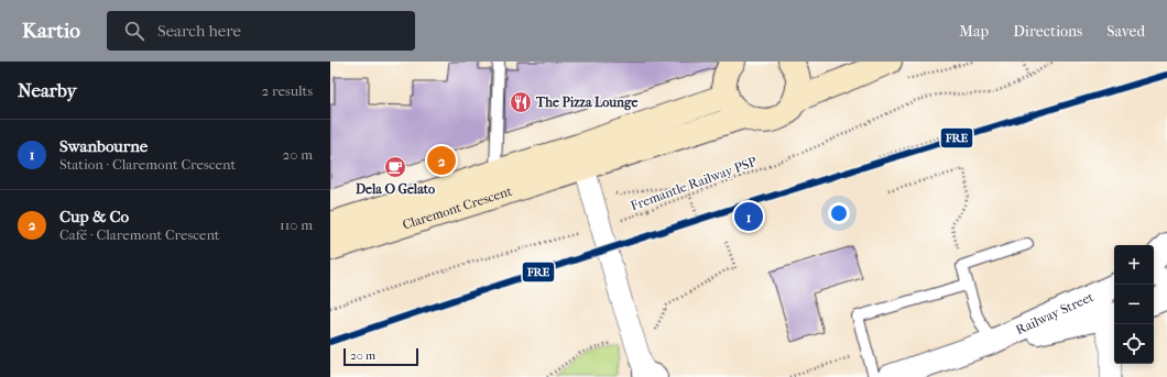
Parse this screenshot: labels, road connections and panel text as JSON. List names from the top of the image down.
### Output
{
  "streets": {
    "main road": ["Claremont Crescent"],
    "street": ["Railway Street"],
    "path": ["Fremantle Railway PSP"]
  },
  "places": {
    "restaurant": ["The Pizza Lounge"],
    "cafe": ["Dela O Gelato"]
  },
  "lines": ["transit line FRE"],
  "scale_bar": "20 m",
  "page": {
    "header": "Kartio",
    "search": "Search here",
    "nav": ["Map", "Directions", "Saved"],
    "heading": ["Nearby", "2 results"],
    "list": [
      {
        "mark": "1",
        "name": "Swanbourne",
        "note": "Station · Claremont Crescent",
        "value": "20 m"
      },
      {
        "mark": "2",
        "name": "Cup & Co",
        "note": "Café · Claremont Crescent",
        "value": "110 m"
      }
    ],
    "pins": ["2", "1"],
    "map_buttons": ["+", "−"],
    "scale": "20 m"
  }
}
